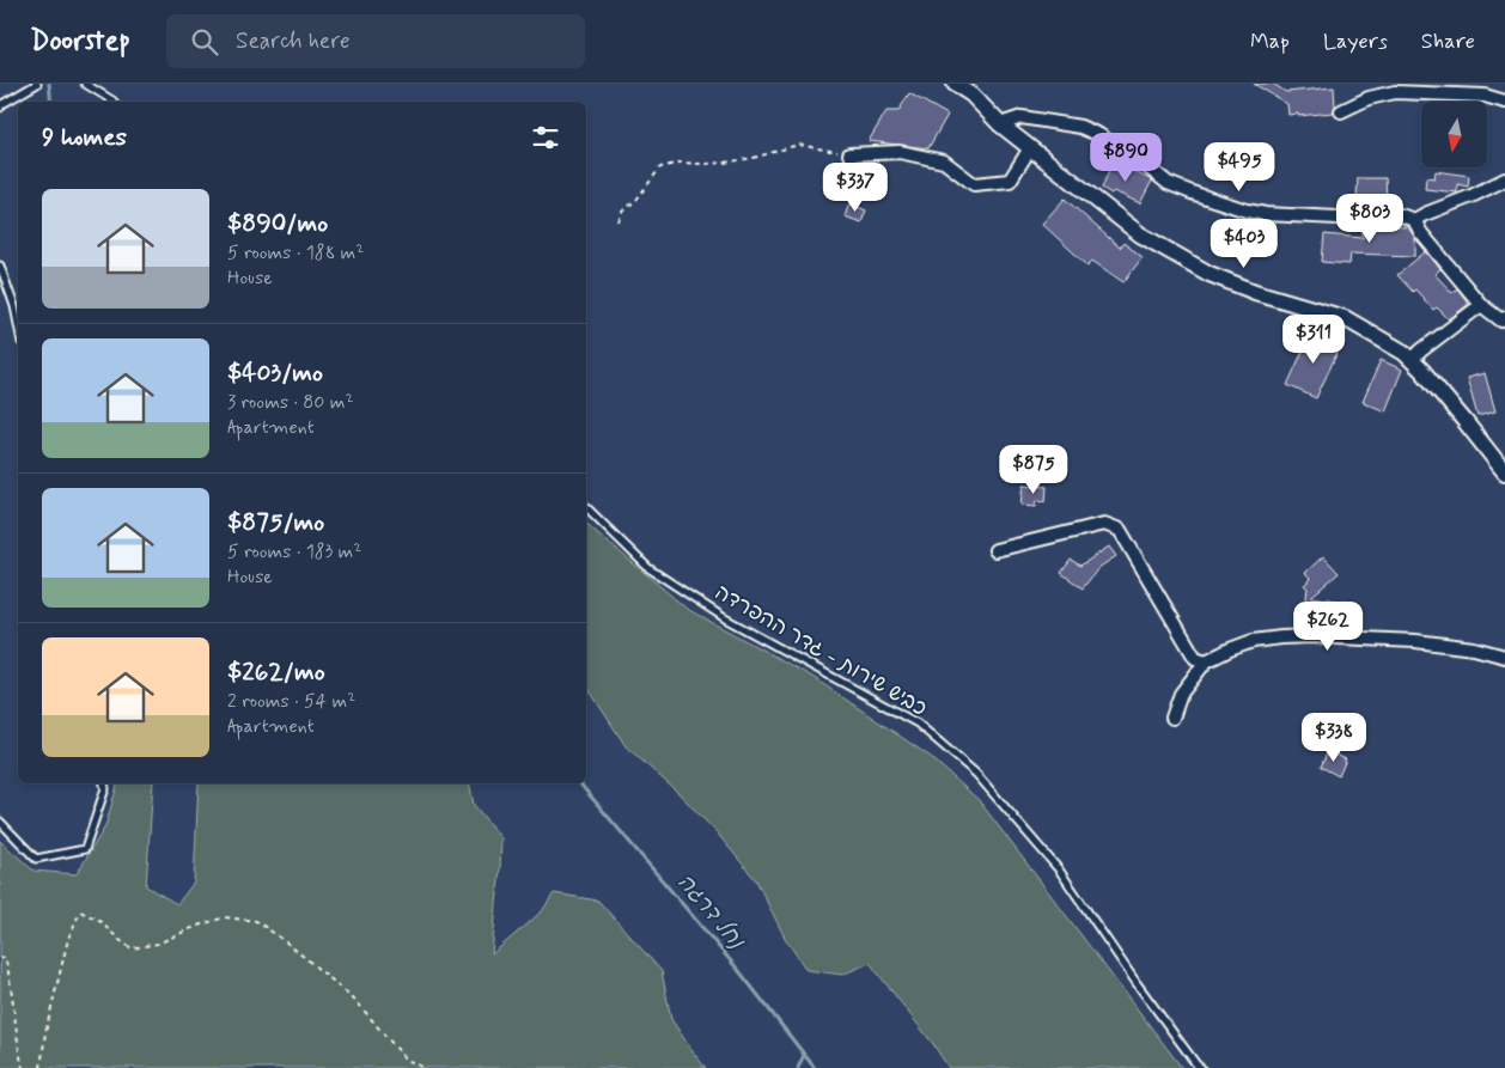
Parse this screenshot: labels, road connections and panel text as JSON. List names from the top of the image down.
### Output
{
  "streets": {
    "lane": ["כביש שירות - גדר ההפרדה"]
  },
  "water": ["נחל דרגה"],
  "north": "bottom",
  "page": {
    "header": "Doorstep",
    "search": "Search here",
    "nav": ["Map", "Layers", "Share"],
    "heading": "9 homes",
    "price": [
      "$890",
      "$495",
      "$337",
      "$803",
      "$403",
      "$311",
      "$875",
      "$262",
      "$338"
    ],
    "list": [
      {
        "name": "$890/mo",
        "note": "5 rooms · 188 m² · House"
      },
      {
        "name": "$403/mo",
        "note": "3 rooms · 80 m² · Apartment"
      },
      {
        "name": "$875/mo",
        "note": "5 rooms · 183 m² · House"
      },
      {
        "name": "$262/mo",
        "note": "2 rooms · 54 m² · Apartment"
      }
    ]
  }
}
